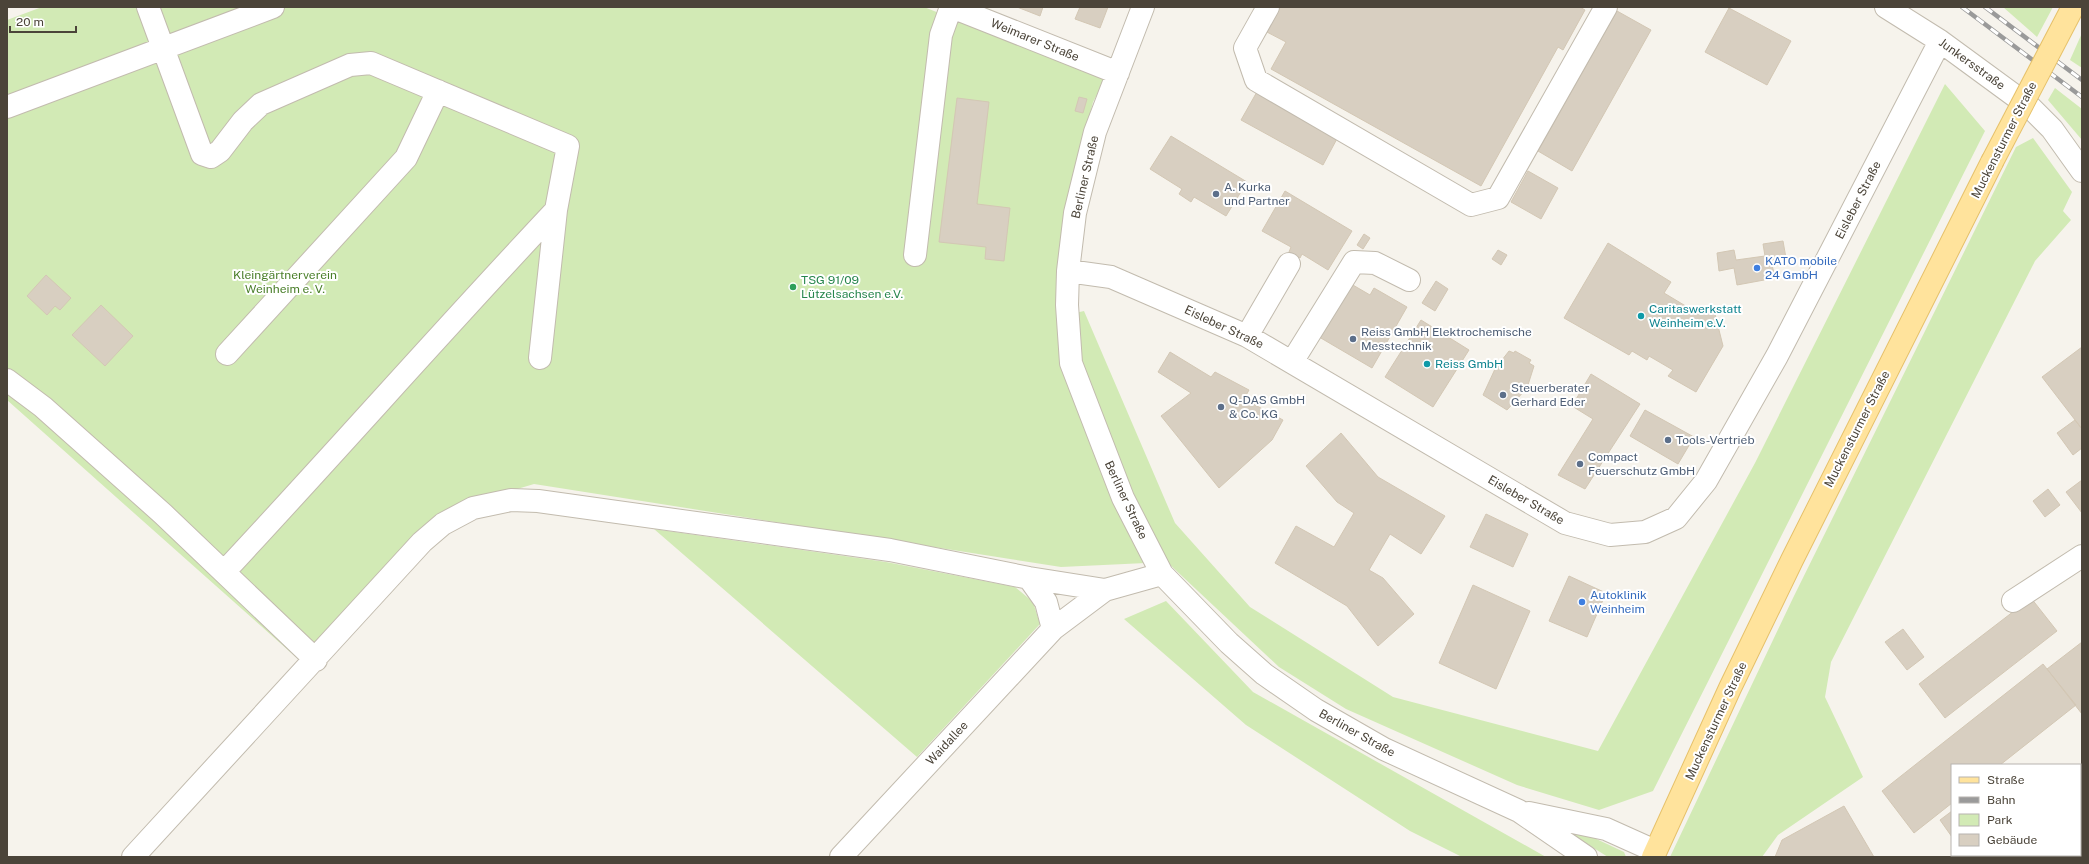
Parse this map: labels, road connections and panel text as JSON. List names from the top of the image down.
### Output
{
  "streets": {
    "main road": ["Muckensturmer Straße"],
    "street": [
      "Weimarer Straße",
      "Junkersstraße",
      "Berliner Straße",
      "Eisleber Straße",
      "Waidallee"
    ]
  },
  "crossings": [
    ["Weimarer Straße", "Berliner Straße"],
    ["Junkersstraße", "Eisleber Straße"],
    ["Muckensturmer Straße", "Berliner Straße"],
    ["Berliner Straße", "Eisleber Straße"],
    ["Berliner Straße", "Waidallee"]
  ],
  "parks": ["Kleingärtnerverein Weinheim e. V."],
  "places": [
    "A. Kurka und Partner",
    "KATO mobile 24 GmbH",
    "TSG 91/09 Lützelsachsen e.V.",
    "Caritaswerkstatt Weinheim e.V.",
    "Reiss GmbH Elektrochemische Messtechnik",
    "Reiss GmbH",
    "Steuerberater Gerhard Eder",
    "Q-DAS GmbH & Co. KG",
    "Tools-Vertrieb",
    "Compact Feuerschutz GmbH",
    "Autoklinik Weinheim"
  ],
  "legend": [
    "Straße",
    "Bahn",
    "Park",
    "Gebäude"
  ],
  "scale_bar": "20 m"
}
